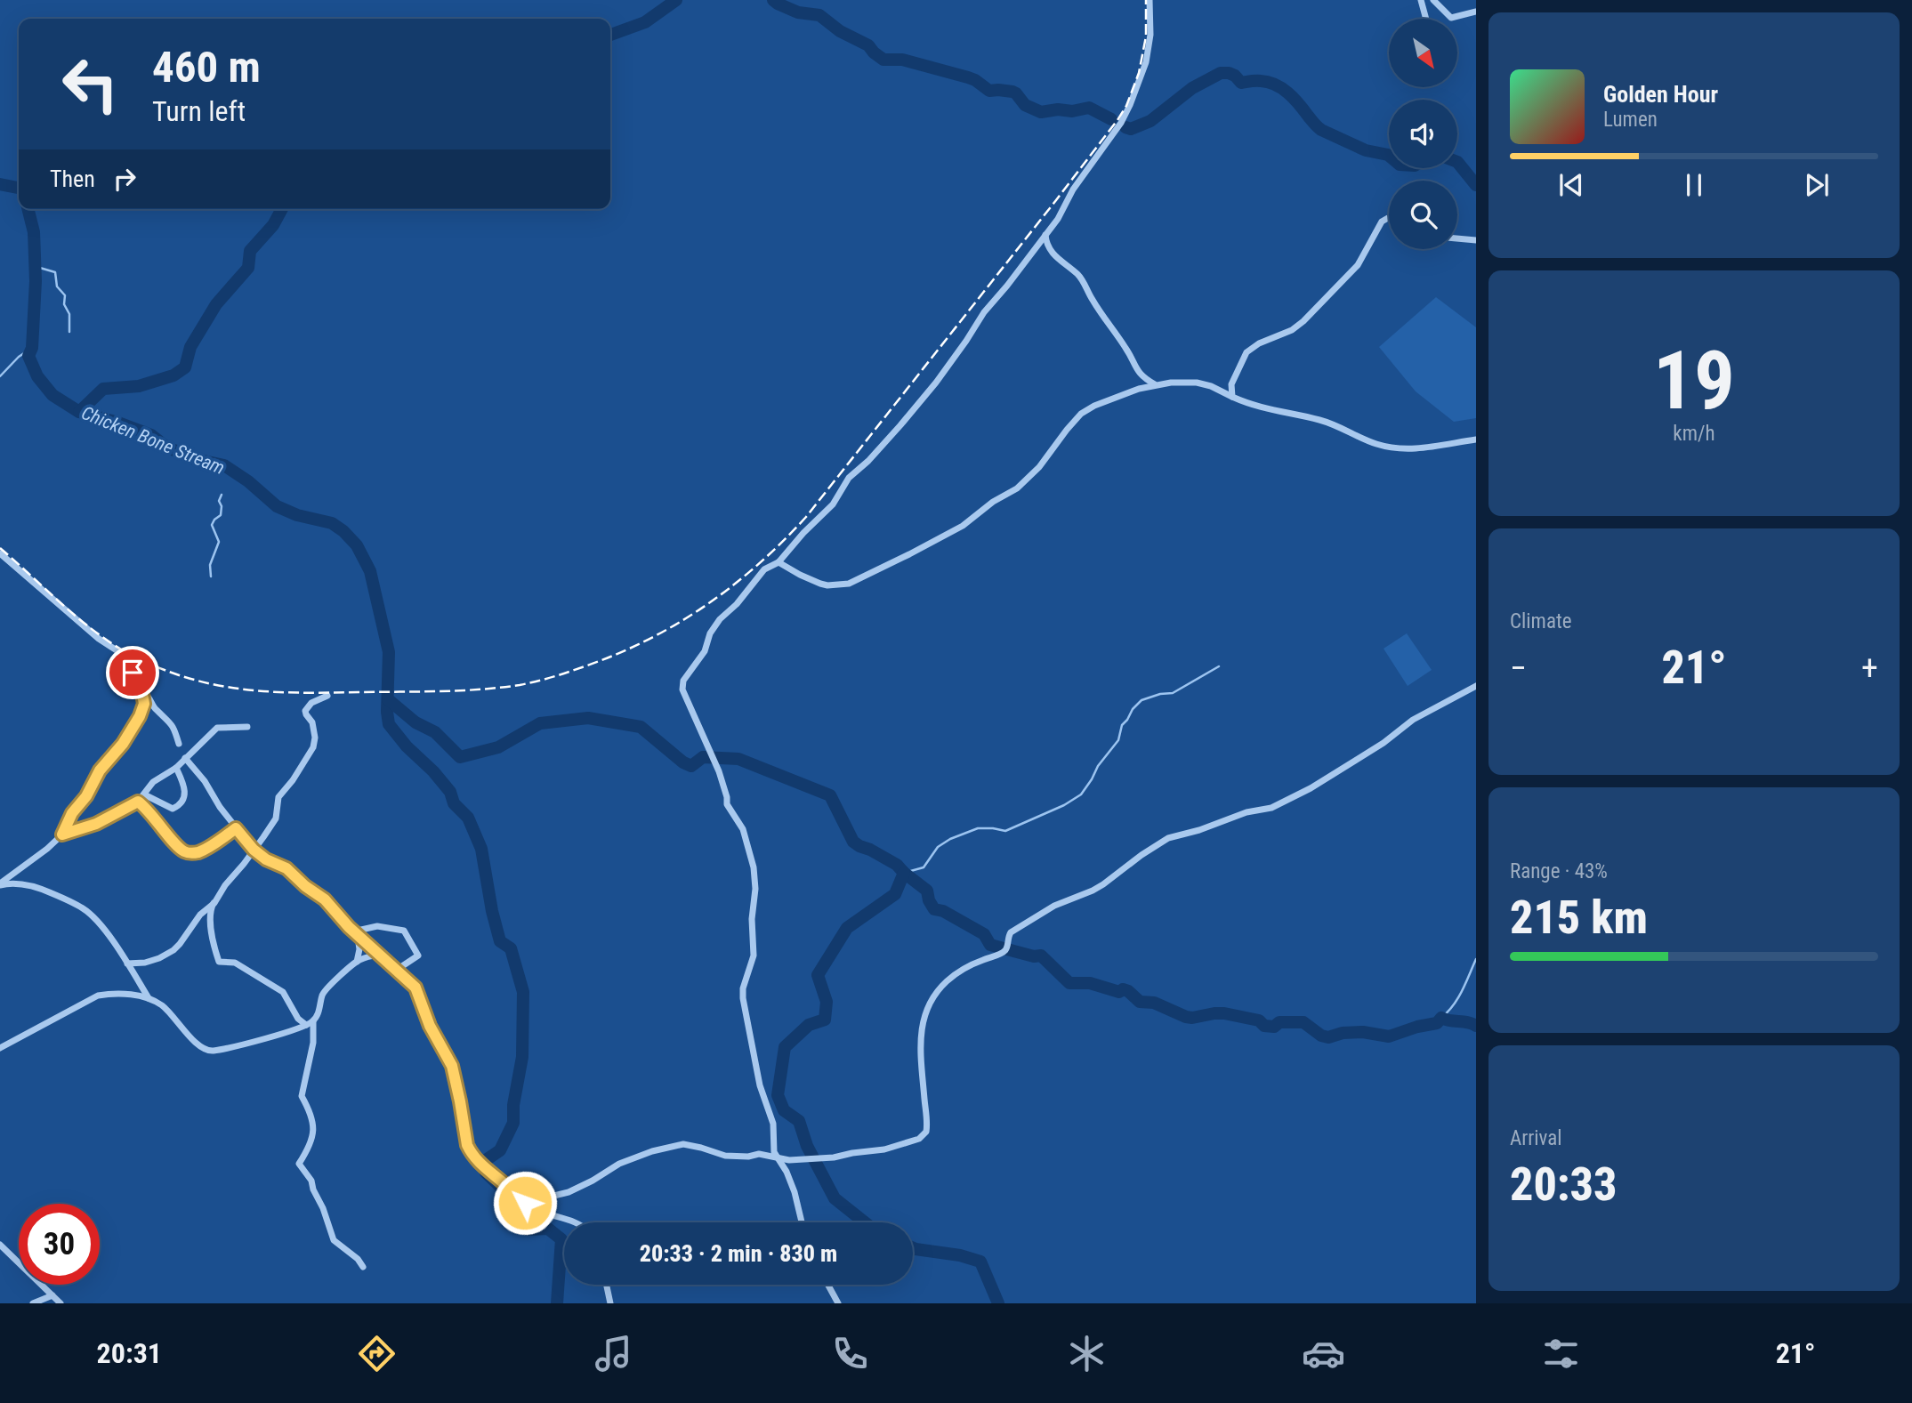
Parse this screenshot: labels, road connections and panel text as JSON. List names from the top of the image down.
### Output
{
  "water": ["Chicken Bone Stream"],
  "north": "bottom right",
  "page": {
    "turn": ["460 m", "Turn left"],
    "song": ["Golden Hour", "Lumen"],
    "then": "Then",
    "tile": [
      ["19", "km/h"],
      "Climate",
      ["Range · 43%", "215 km"],
      ["Arrival", "20:33"]
    ],
    "heat": ["−", "21°", "+"],
    "limit": "30",
    "trip": "20:33 · 2 min · 830 m",
    "tabs": ["20:31", "21°"]
  }
}
